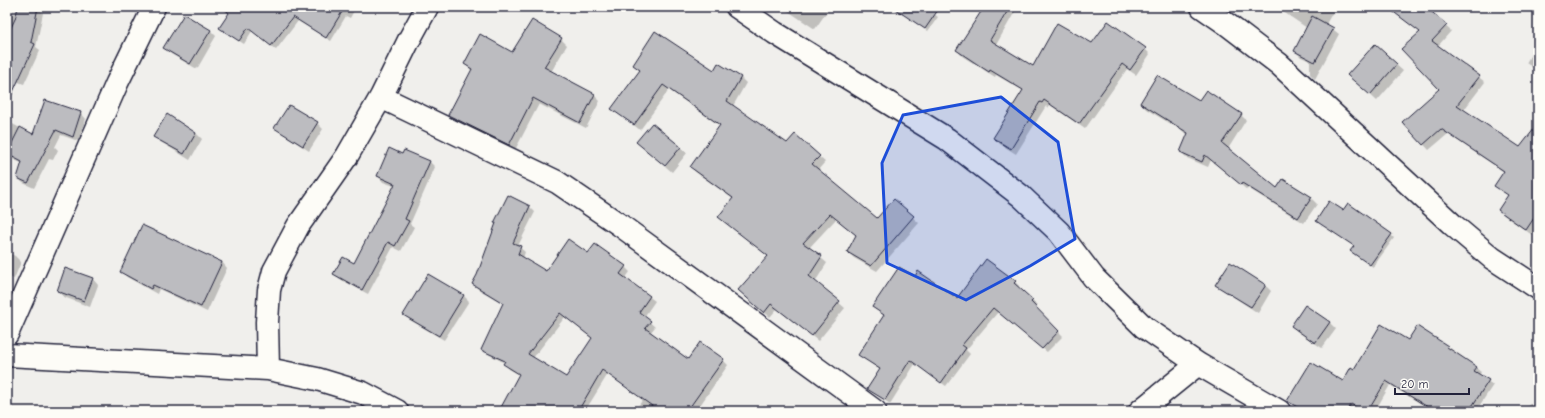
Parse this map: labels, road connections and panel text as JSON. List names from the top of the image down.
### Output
{
  "scale_bar": "20 m"
}
